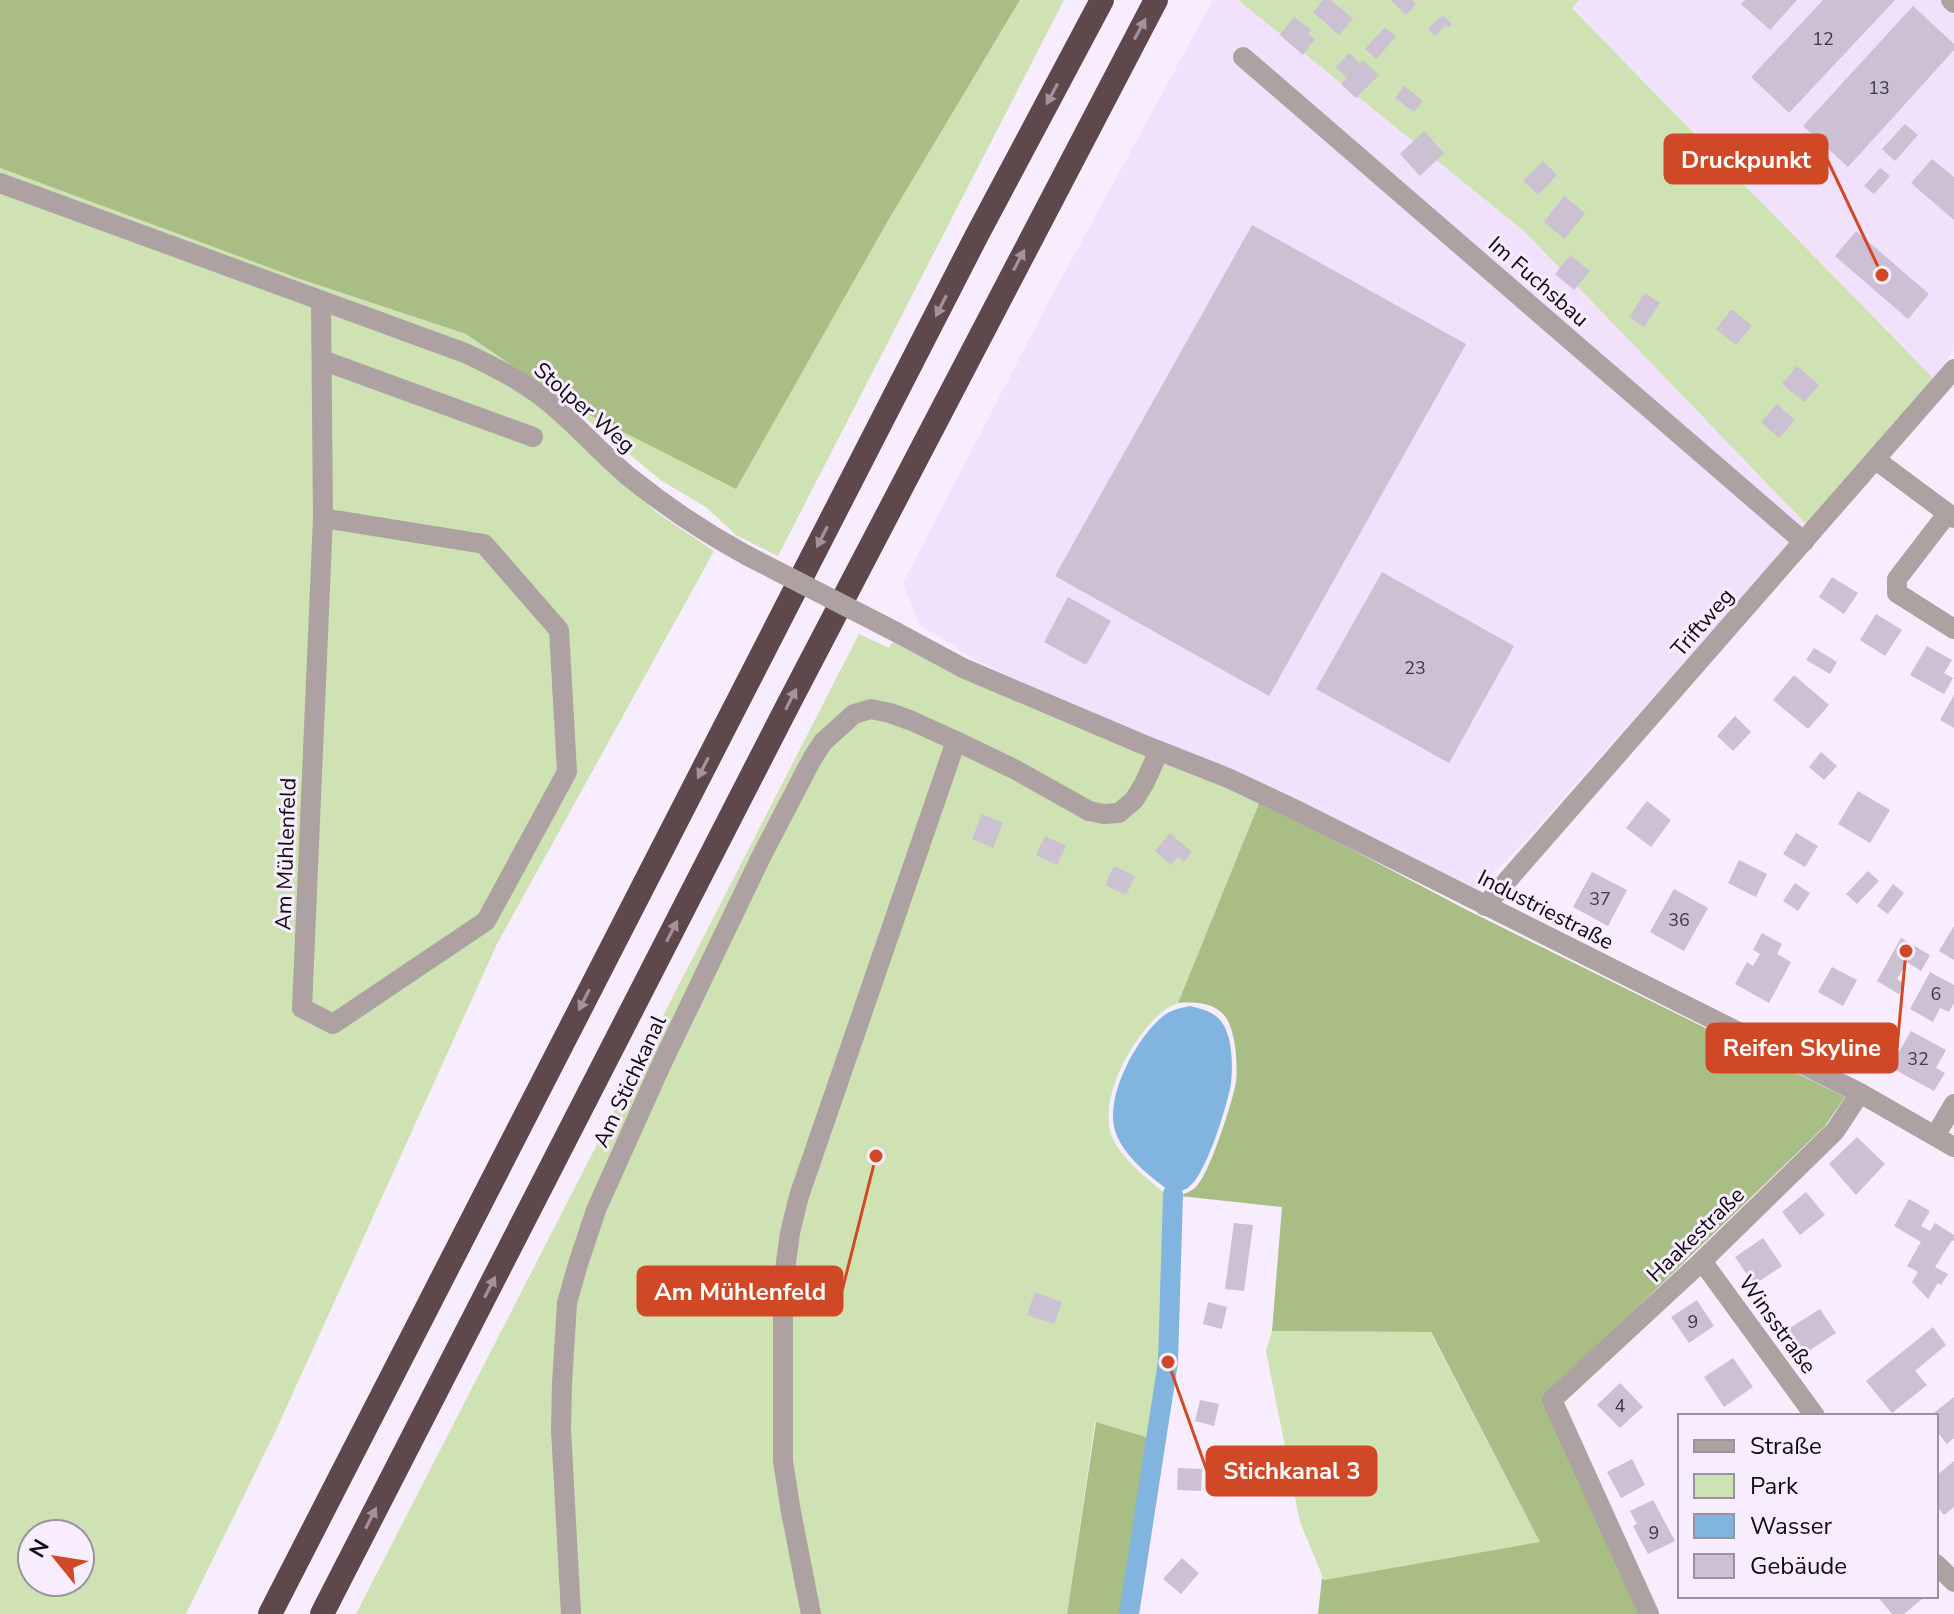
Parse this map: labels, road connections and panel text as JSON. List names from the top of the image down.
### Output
{
  "streets": {
    "street": [
      "Im Fuchsbau",
      "Stolper Weg",
      "Triftweg",
      "Am Mühlenfeld",
      "Industriestraße",
      "Am Stichkanal",
      "Haakestraße",
      "Winsstraße"
    ]
  },
  "crossings": [
    ["Im Fuchsbau", "Triftweg"],
    ["Stolper Weg", "Am Mühlenfeld"],
    ["Stolper Weg", "Industriestraße"],
    ["Triftweg", "Industriestraße"],
    ["Industriestraße", "Am Stichkanal"],
    ["Industriestraße", "Haakestraße"],
    ["Haakestraße", "Winsstraße"]
  ],
  "places": [
    "Druckpunkt",
    "Reifen Skyline",
    "Am Mühlenfeld",
    "Stichkanal 3"
  ],
  "house_numbers": [
    "12",
    "13",
    "23",
    "37",
    "36",
    "6",
    "32",
    "9",
    "4",
    "9"
  ],
  "legend": [
    "Straße",
    "Park",
    "Wasser",
    "Gebäude"
  ],
  "north": "top left"
}
